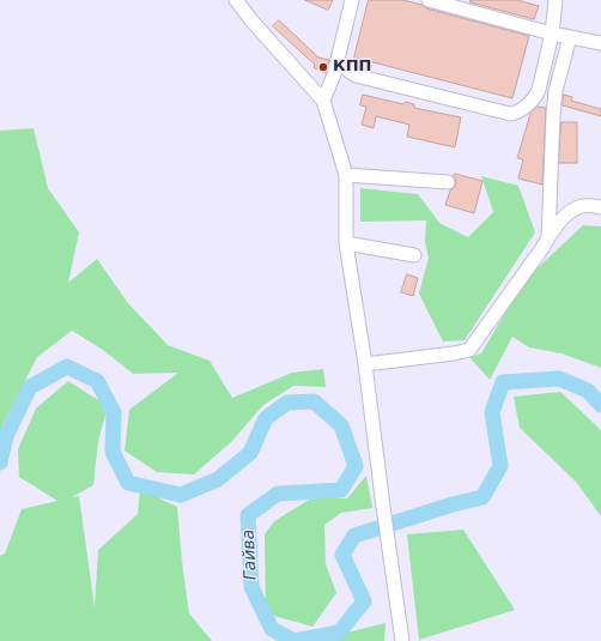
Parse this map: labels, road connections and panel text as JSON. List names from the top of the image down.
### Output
{
  "water": ["Гайва"],
  "places": ["КПП"]
}
